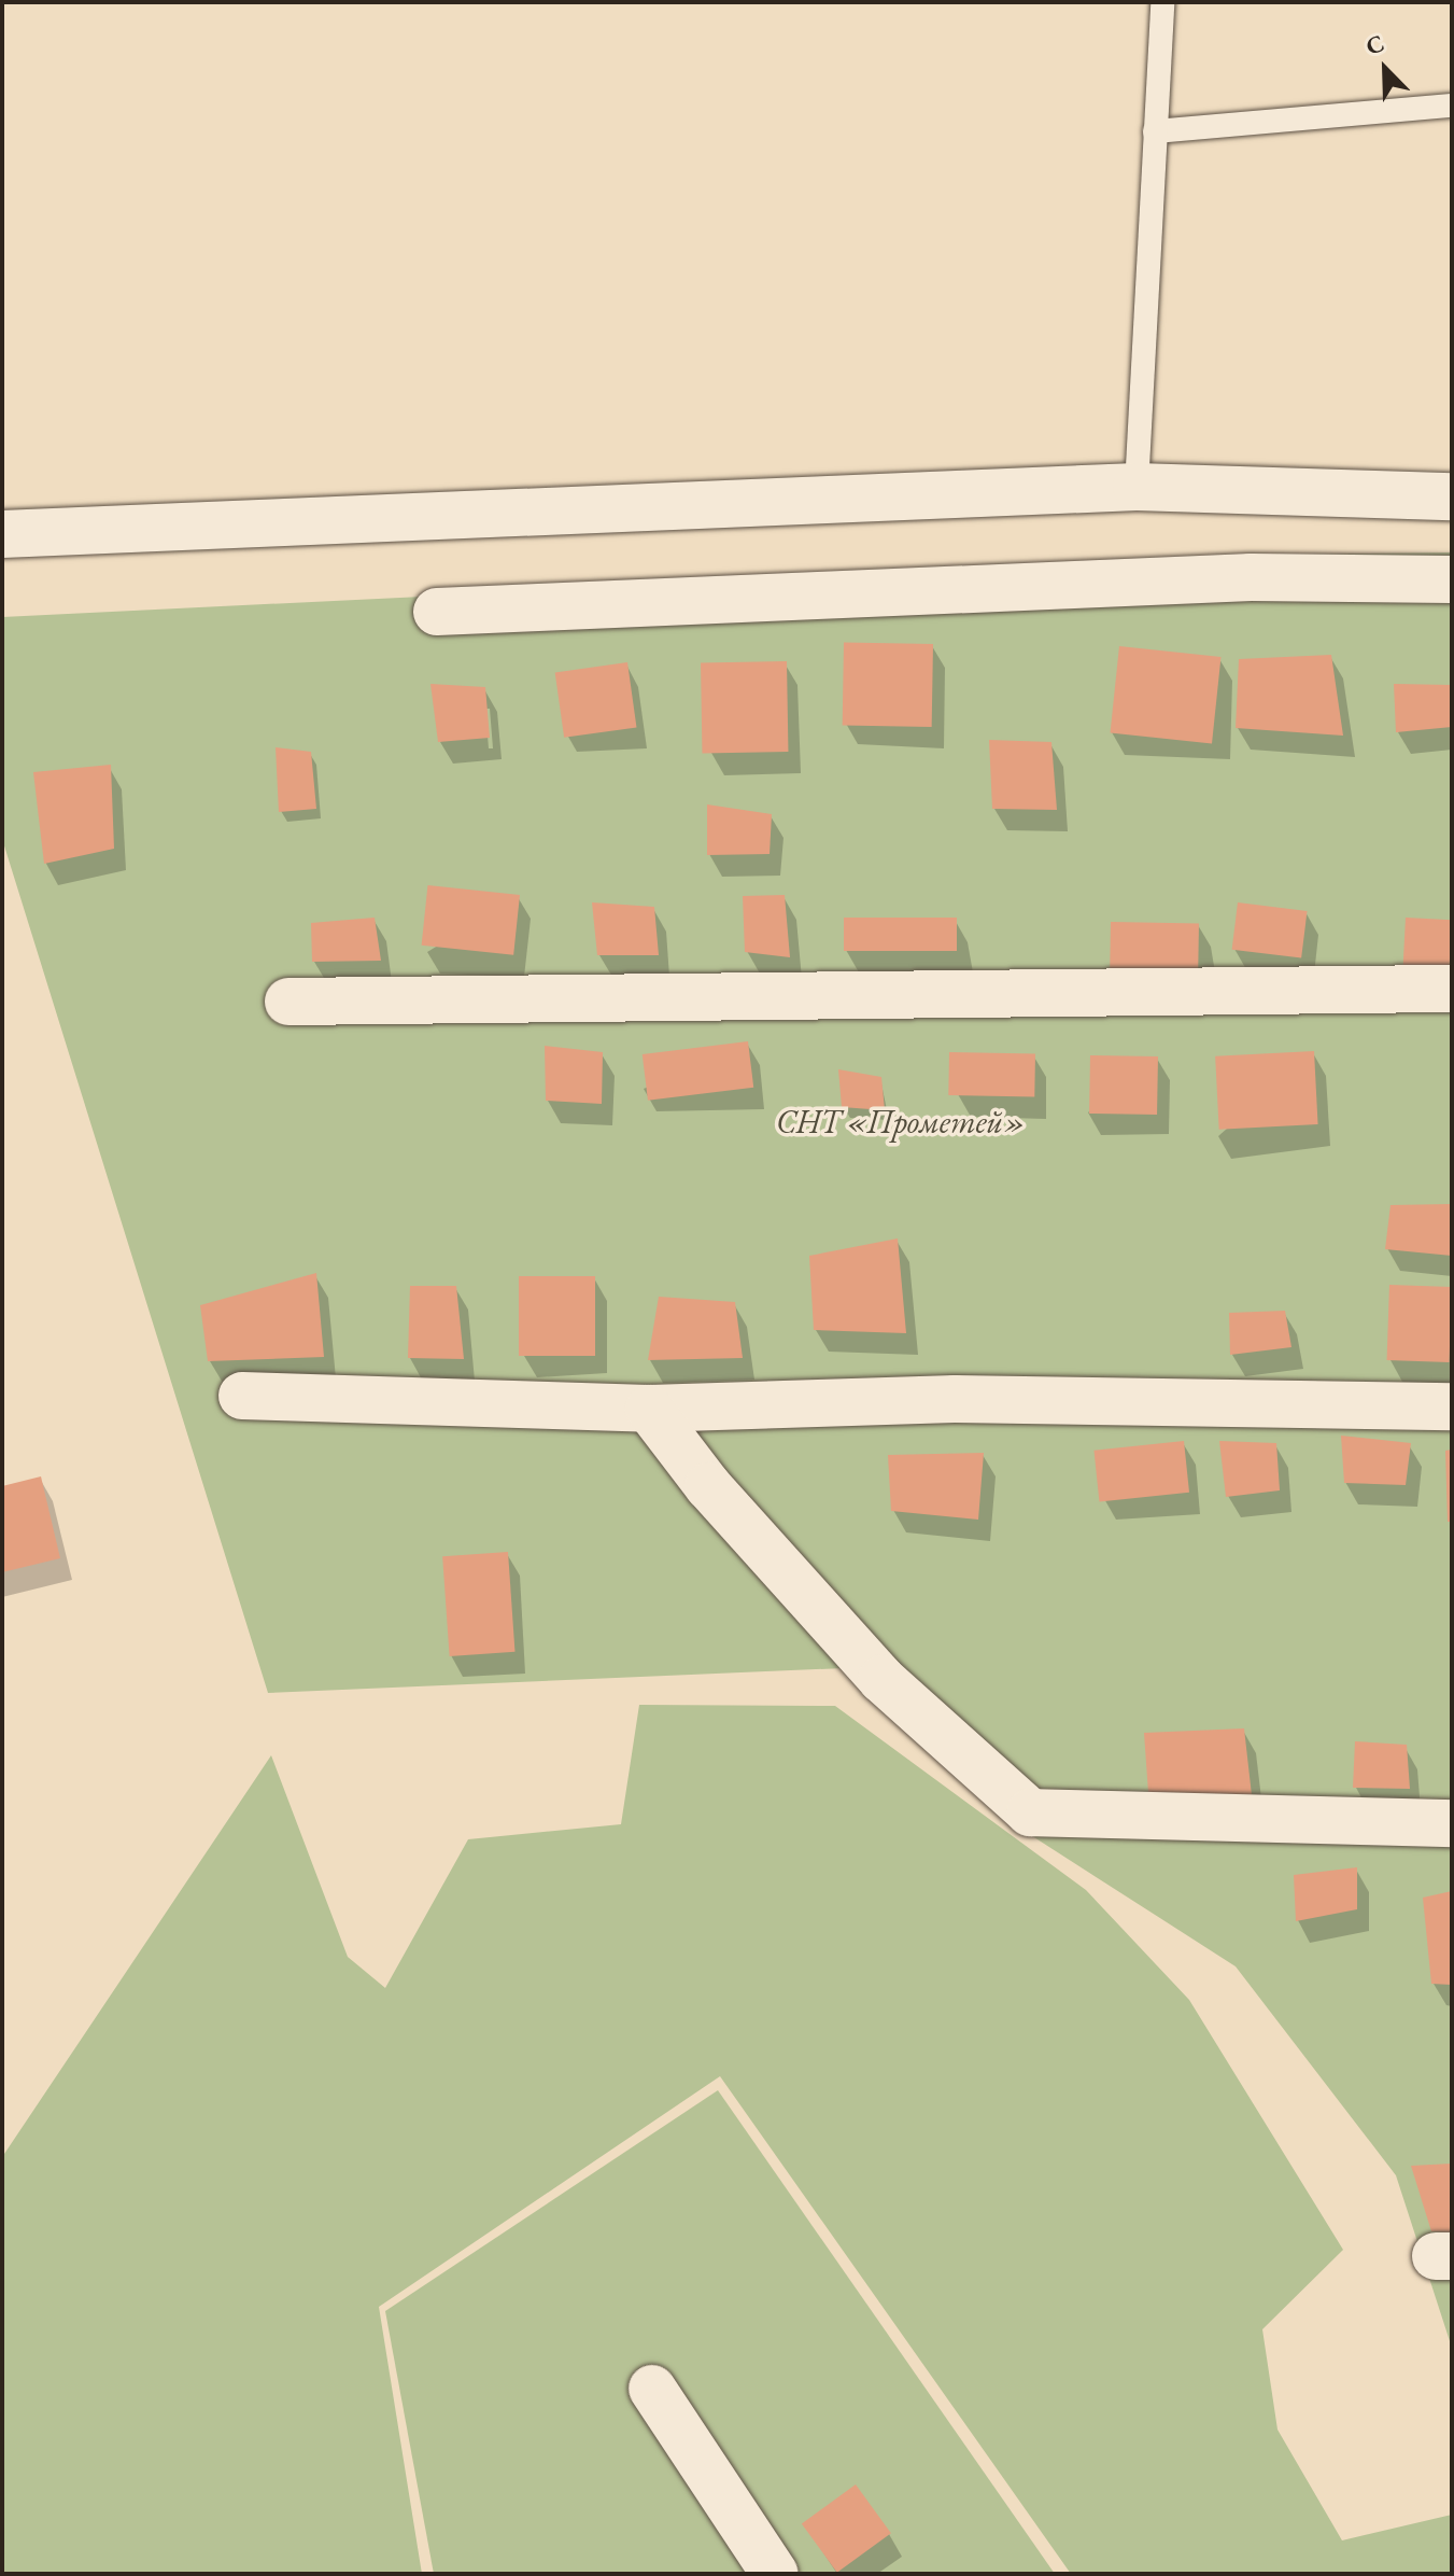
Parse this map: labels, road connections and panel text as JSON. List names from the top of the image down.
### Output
{
  "parks": ["СНТ «Прометей»"],
  "north": "top left"
}
